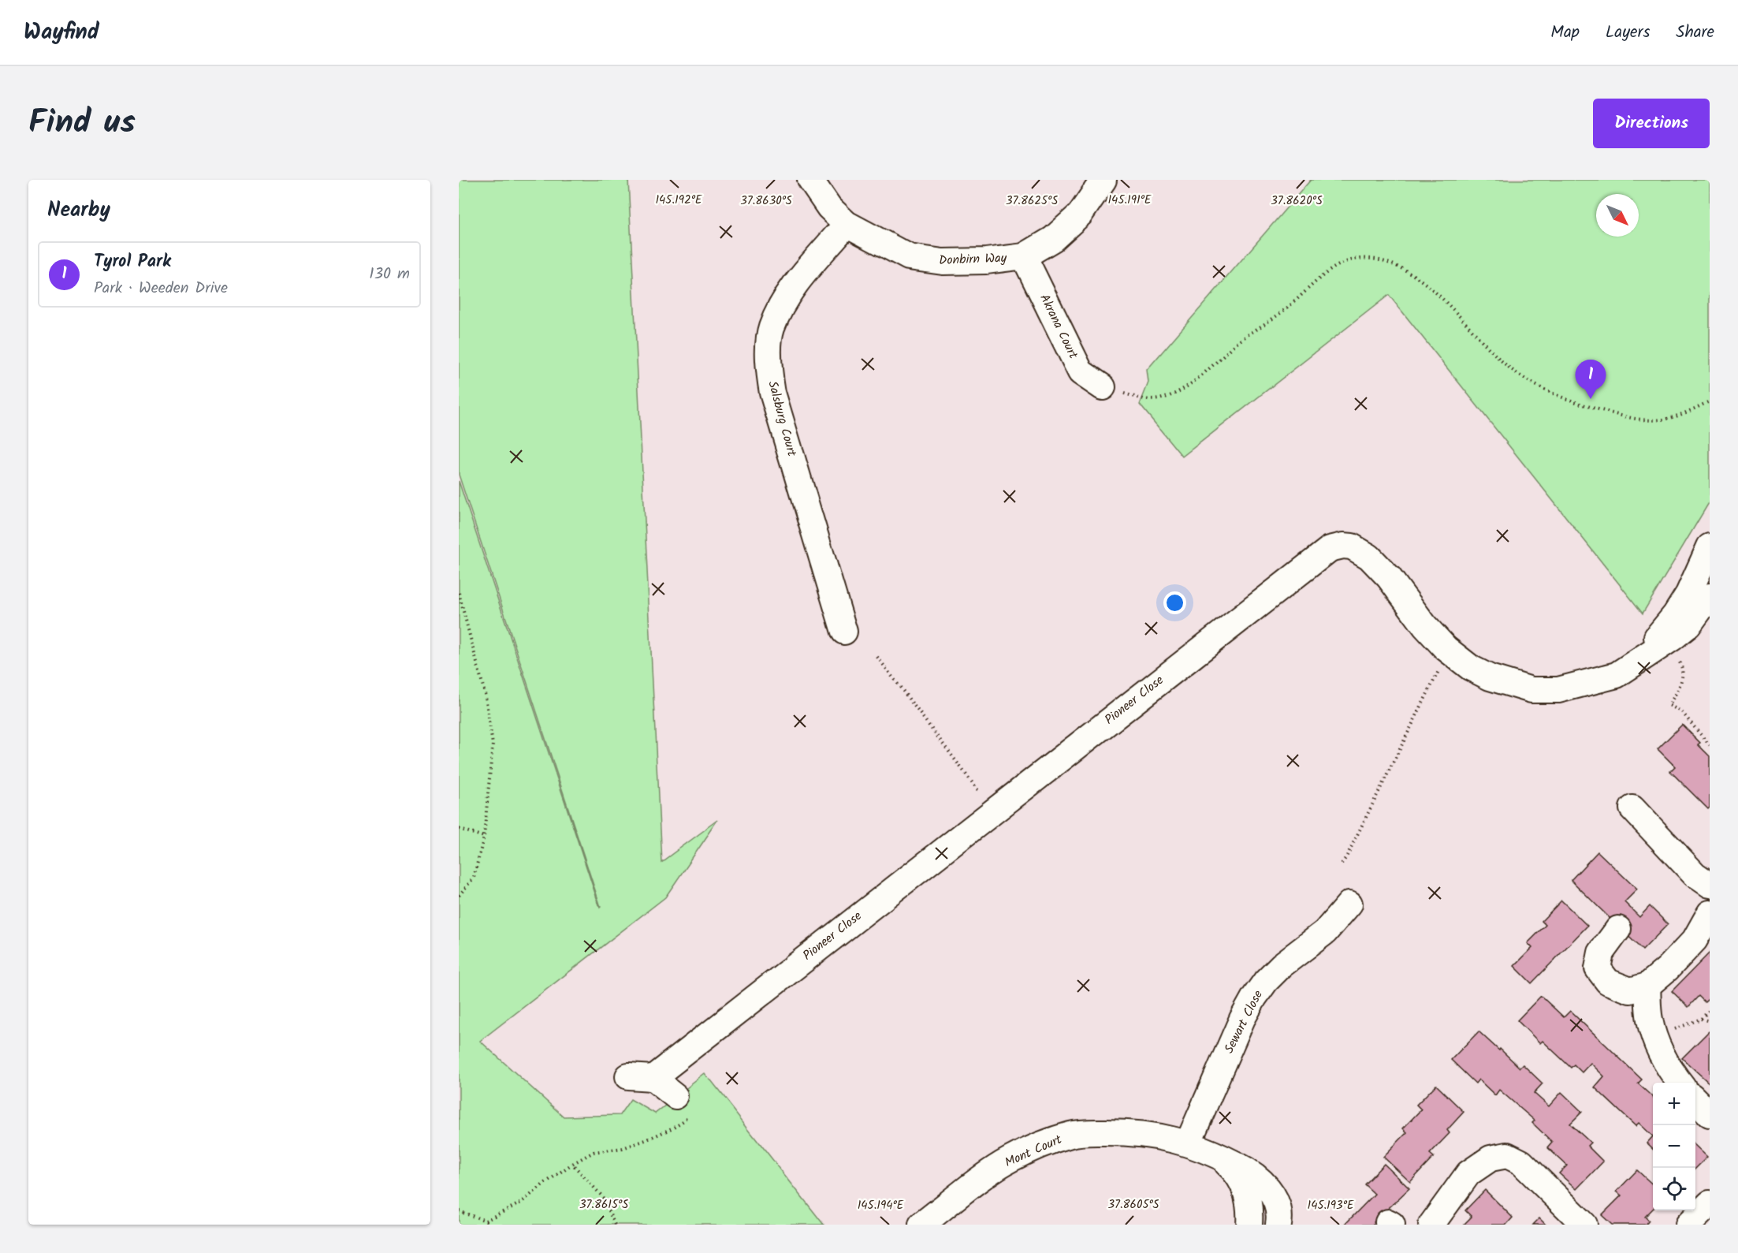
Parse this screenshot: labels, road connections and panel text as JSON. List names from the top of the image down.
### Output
{
  "streets": {
    "street": [
      "Donbirn Way",
      "Akrana Court",
      "Salsburg Court",
      "Pioneer Close",
      "Sewart Close",
      "Mont Court"
    ]
  },
  "crossings": [
    ["Donbirn Way", "Akrana Court"],
    ["Donbirn Way", "Salsburg Court"],
    ["Sewart Close", "Mont Court"]
  ],
  "north": "bottom right",
  "page": {
    "header": "Wayfind",
    "nav": ["Map", "Layers", "Share"],
    "title": "Find us",
    "buttons": "Directions",
    "heading": "Nearby",
    "list": [
      {
        "mark": "1",
        "name": "Tyrol Park",
        "note": "Park · Weeden Drive",
        "value": "130 m"
      }
    ],
    "pins": "1",
    "map_buttons": ["+", "−"]
  },
  "coordinates": [
    "145.192°E",
    "145.191°E",
    "37.8630°S",
    "37.8625°S",
    "37.8620°S",
    "37.8615°S",
    "37.8605°S",
    "145.194°E",
    "145.193°E"
  ]
}
